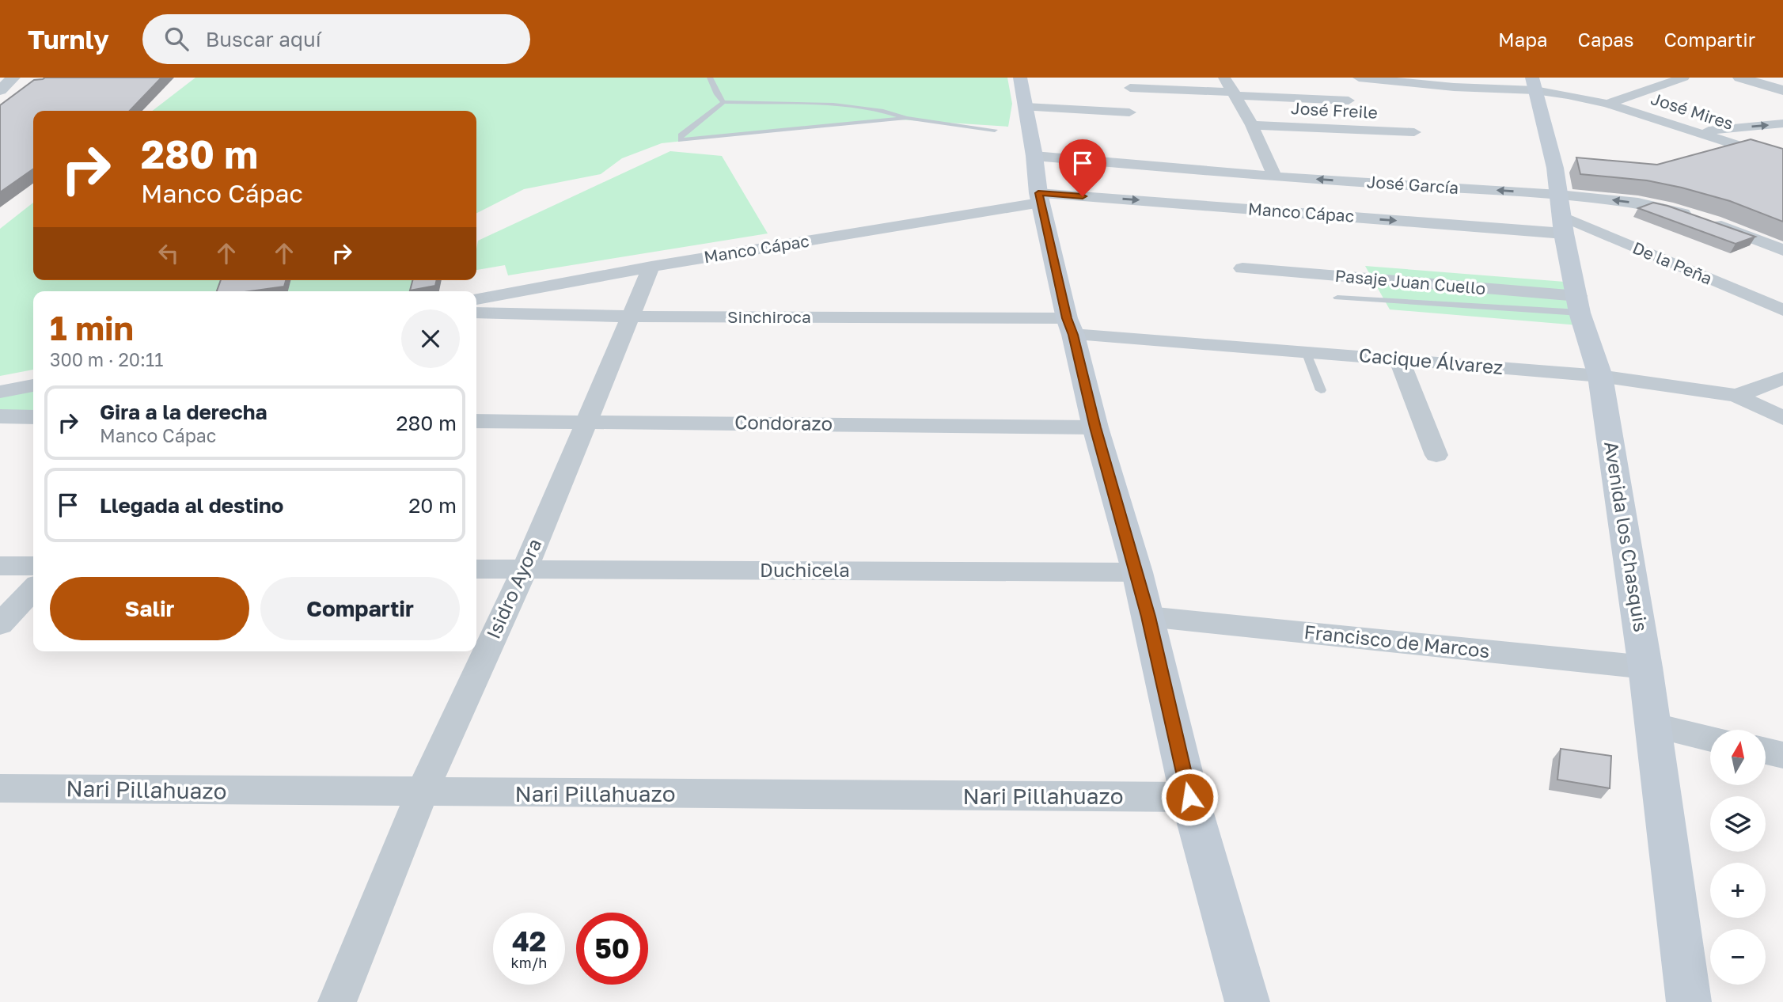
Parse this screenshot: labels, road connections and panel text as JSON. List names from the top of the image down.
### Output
{
  "streets": {
    "main road": ["Avenida los Chasquis"],
    "street": [
      "José Freile",
      "José Mires",
      "José García",
      "Manco Cápac",
      "De la Peña",
      "Pasaje Juan Cuello",
      "Sinchiroca",
      "Cacique Álvarez",
      "Condorazo",
      "Duchicela",
      "Isidro Ayora",
      "Francisco de Marcos",
      "Nari Pillahuazo"
    ]
  },
  "crossings": [
    ["José Mires", "Avenida los Chasquis"],
    ["José García", "Avenida los Chasquis"],
    ["Manco Cápac", "De la Peña"],
    ["Manco Cápac", "Avenida los Chasquis"],
    ["Manco Cápac", "Isidro Ayora"],
    ["De la Peña", "Avenida los Chasquis"],
    ["Pasaje Juan Cuello", "Avenida los Chasquis"],
    ["Sinchiroca", "Cacique Álvarez"],
    ["Sinchiroca", "Isidro Ayora"],
    ["Cacique Álvarez", "Avenida los Chasquis"],
    ["Condorazo", "Isidro Ayora"],
    ["Avenida los Chasquis", "Francisco de Marcos"],
    ["Duchicela", "Isidro Ayora"],
    ["Isidro Ayora", "Nari Pillahuazo"]
  ],
  "north": "top",
  "page": {
    "header": "Turnly",
    "search": "Buscar aquí",
    "nav": ["Mapa", "Capas", "Compartir"],
    "turn": ["280 m", "Manco Cápac"],
    "heading": ["1 min", "300 m · 20:11"],
    "list": [
      {
        "name": "Gira a la derecha",
        "note": "Manco Cápac",
        "value": "280 m"
      },
      {
        "name": "Llegada al destino",
        "value": "20 m"
      }
    ],
    "buttons": ["Salir", "Compartir"],
    "map_buttons": ["+", "−"],
    "speed": "42 km/h",
    "limit": "50"
  }
}
